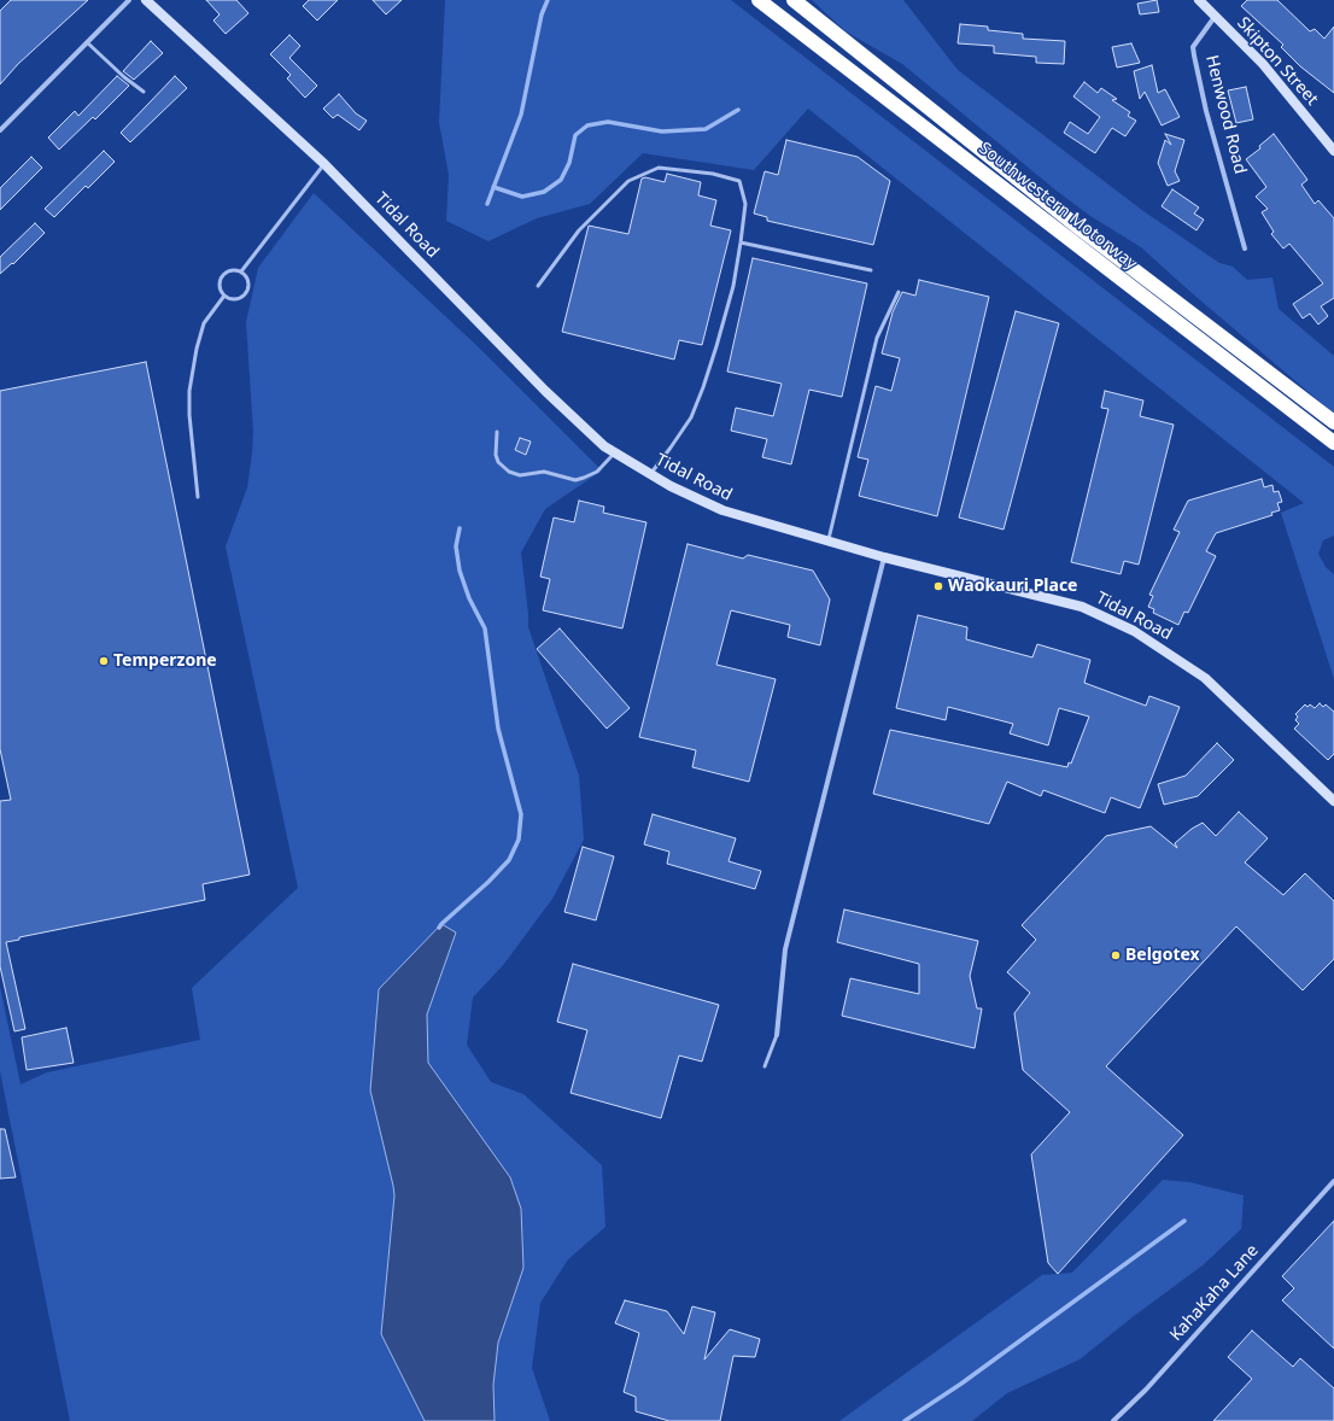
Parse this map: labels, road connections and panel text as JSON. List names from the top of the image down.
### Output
{
  "streets": {
    "highway": ["Southwestern Motorway"],
    "main road": ["Skipton Street", "Tidal Road"],
    "street": ["Henwood Road", "KahaKaha Lane"]
  },
  "crossings": [
    ["Skipton Street", "Henwood Road"]
  ],
  "places": ["Waokauri Place", "Temperzone", "Belgotex"]
}
